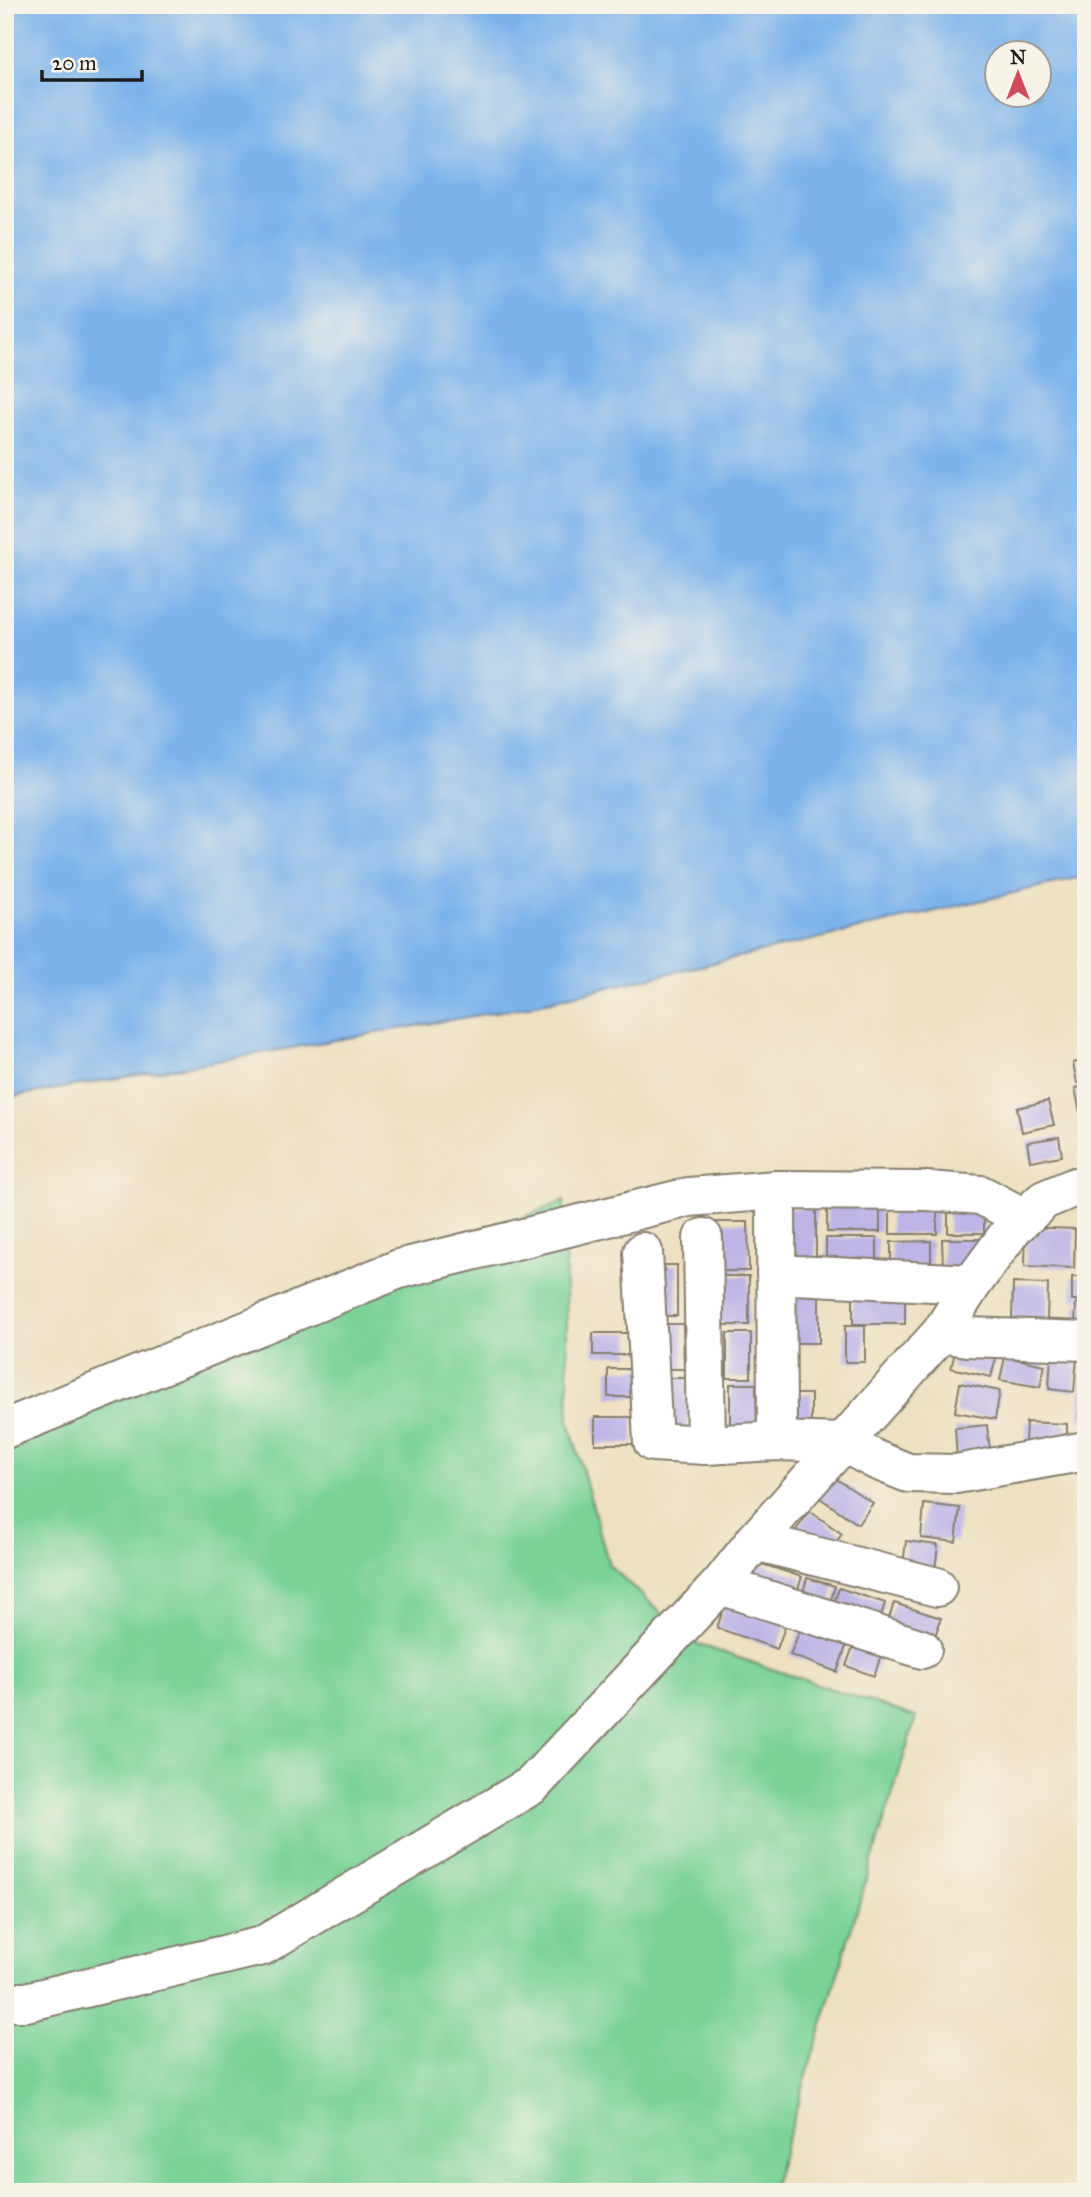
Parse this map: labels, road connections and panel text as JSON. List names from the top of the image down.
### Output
{
  "scale_bar": "20 m",
  "north": "top"
}
